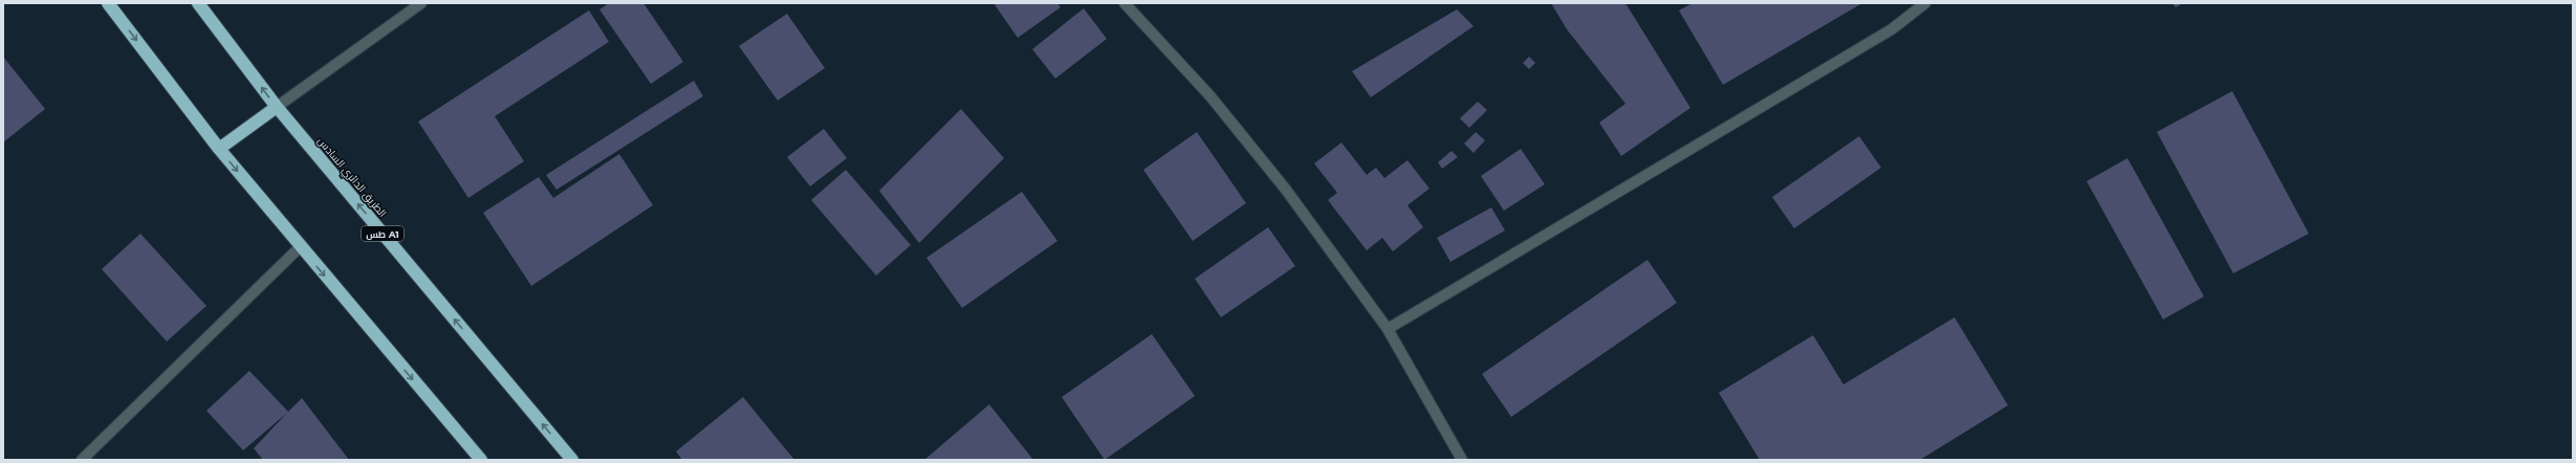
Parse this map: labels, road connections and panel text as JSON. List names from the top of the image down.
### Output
{
  "streets": {
    "highway": ["الطريق الدائري السادس", "طس A1"]
  }
}
